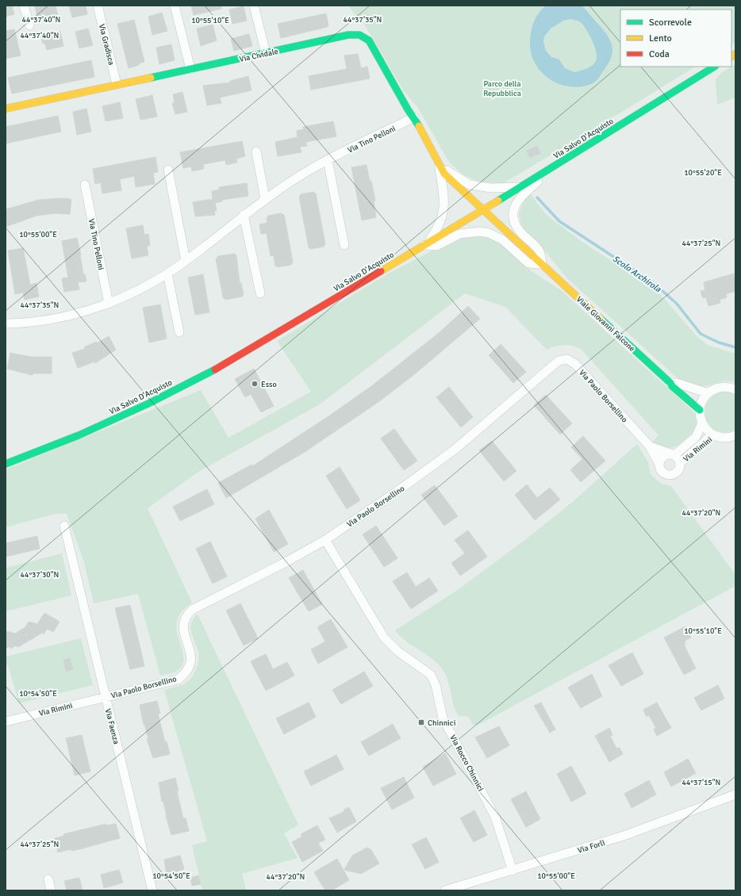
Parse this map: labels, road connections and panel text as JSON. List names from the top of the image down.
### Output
{
  "streets": {
    "street": [
      "Via Gradisca",
      "Via Cividale",
      "Via Salvo D'Acquisto",
      "Via Tino Pelloni",
      "Viale Giovanni Falcone",
      "Via Paolo Borsellino",
      "Via Rimini",
      "Via Faenza",
      "Via Rocco Chinnici",
      "Via Forlì"
    ]
  },
  "crossings": [
    ["Via Gradisca", "Via Cividale"],
    ["Via Cividale", "Via Salvo D'Acquisto"],
    ["Via Cividale", "Via Tino Pelloni"],
    ["Via Cividale", "Viale Giovanni Falcone"],
    ["Via Salvo D'Acquisto", "Viale Giovanni Falcone"],
    ["Via Paolo Borsellino", "Via Rimini"],
    ["Via Paolo Borsellino", "Via Faenza"],
    ["Via Paolo Borsellino", "Via Rocco Chinnici"],
    ["Via Rimini", "Via Faenza"],
    ["Via Rocco Chinnici", "Via Forlì"]
  ],
  "water": ["Scolo Archirola"],
  "parks": ["Parco della Repubblica"],
  "places": {
    "other": ["Esso"],
    "transit": ["Chinnici"]
  },
  "legend": ["Scorrevole", "Lento", "Coda"],
  "coordinates": [
    "44°37'40\"N",
    "44°37'35\"N",
    "10°55'10\"E",
    "10°55'20\"E",
    "10°55'00\"E",
    "44°37'25\"N",
    "44°37'20\"N",
    "44°37'30\"N",
    "10°54'50\"E",
    "44°37'15\"N"
  ]
}
